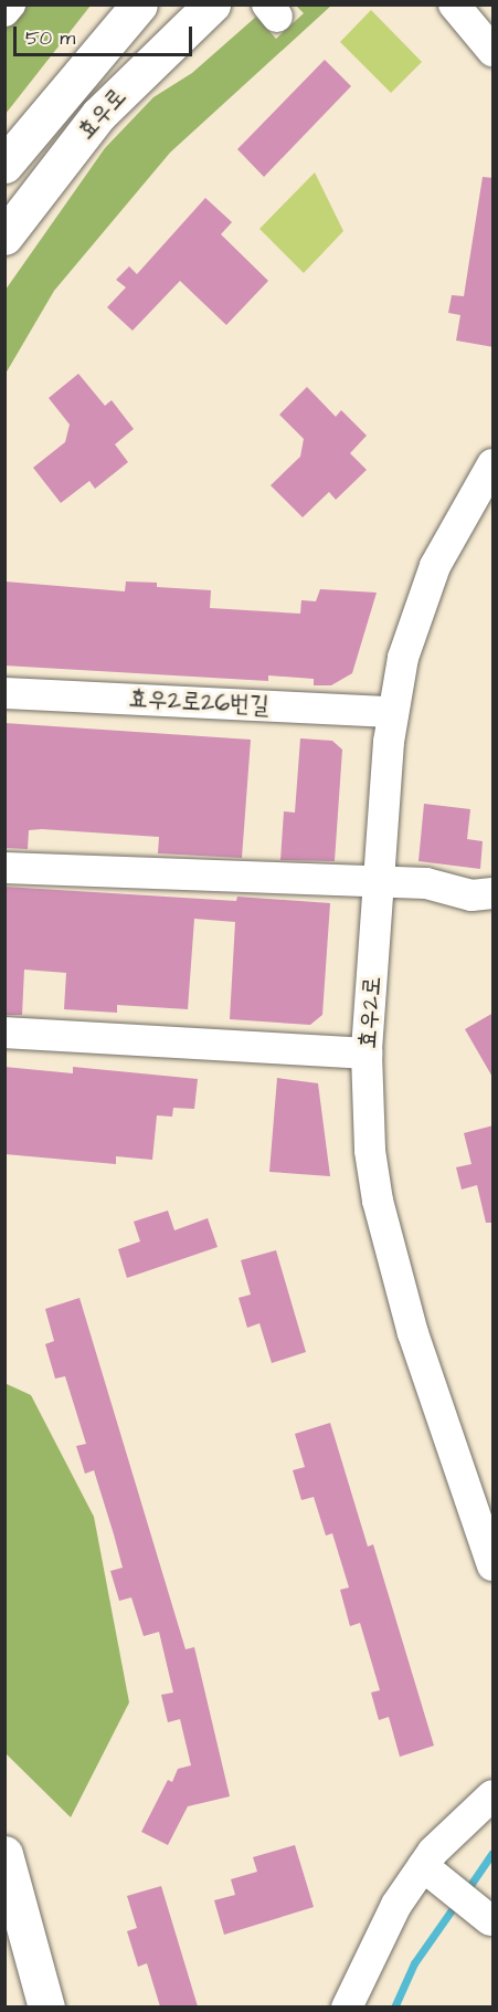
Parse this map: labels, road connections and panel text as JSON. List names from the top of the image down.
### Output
{
  "streets": {
    "main road": ["효우로"],
    "street": ["효우2로26번길", "효우2로"]
  },
  "crossings": [
    ["효우2로26번길", "효우2로"]
  ],
  "scale_bar": "50 m"
}
